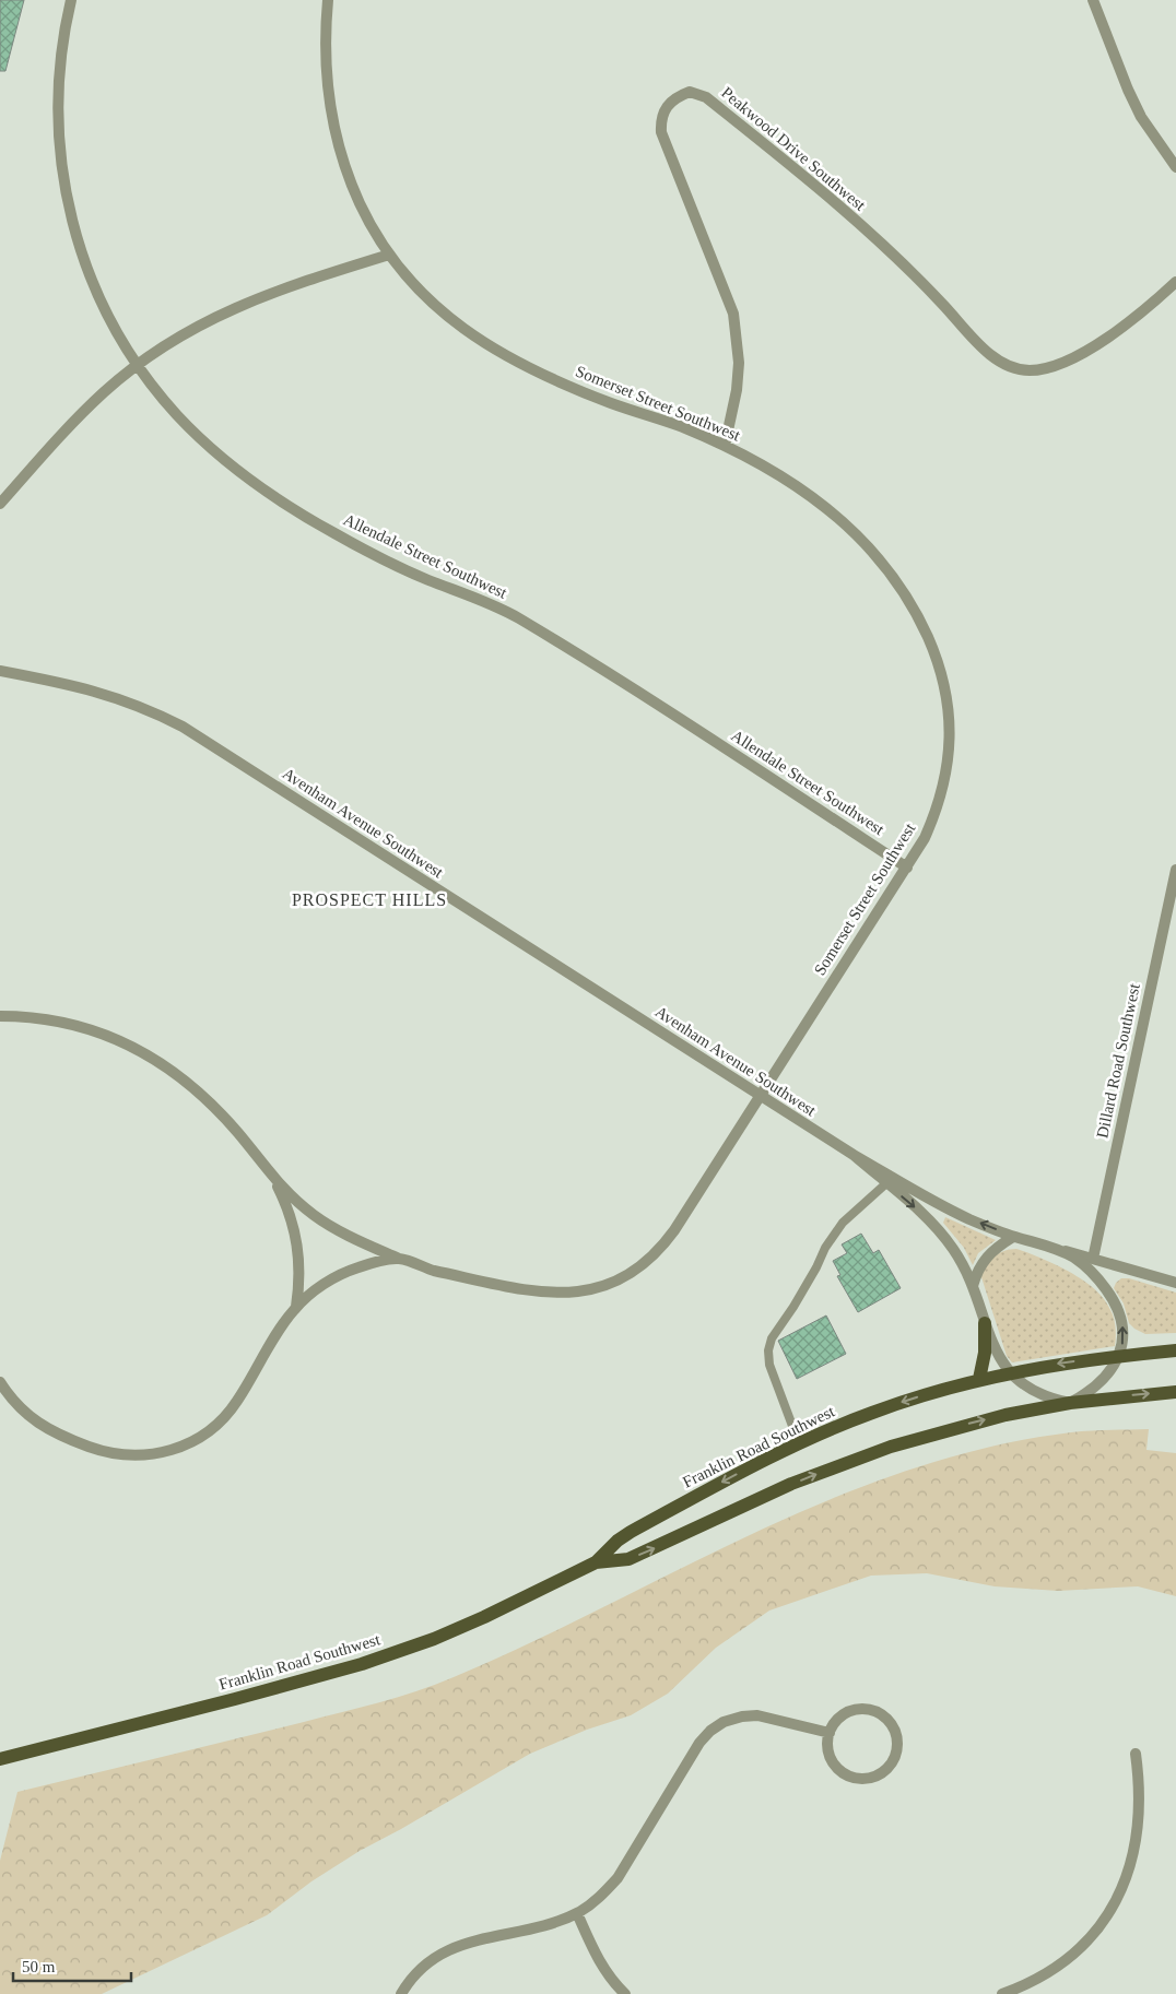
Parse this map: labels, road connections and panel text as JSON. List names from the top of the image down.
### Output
{
  "streets": {
    "main road": ["Franklin Road Southwest"],
    "street": [
      "Peakwood Drive Southwest",
      "Somerset Street Southwest",
      "Allendale Street Southwest",
      "Avenham Avenue Southwest",
      "Dillard Road Southwest"
    ]
  },
  "crossings": [
    ["Peakwood Drive Southwest", "Somerset Street Southwest"],
    ["Somerset Street Southwest", "Allendale Street Southwest"],
    ["Somerset Street Southwest", "Avenham Avenue Southwest"],
    ["Avenham Avenue Southwest", "Dillard Road Southwest"],
    ["Avenham Avenue Southwest", "Franklin Road Southwest"]
  ],
  "districts": ["PROSPECT HILLS"],
  "scale_bar": "50 m"
}
